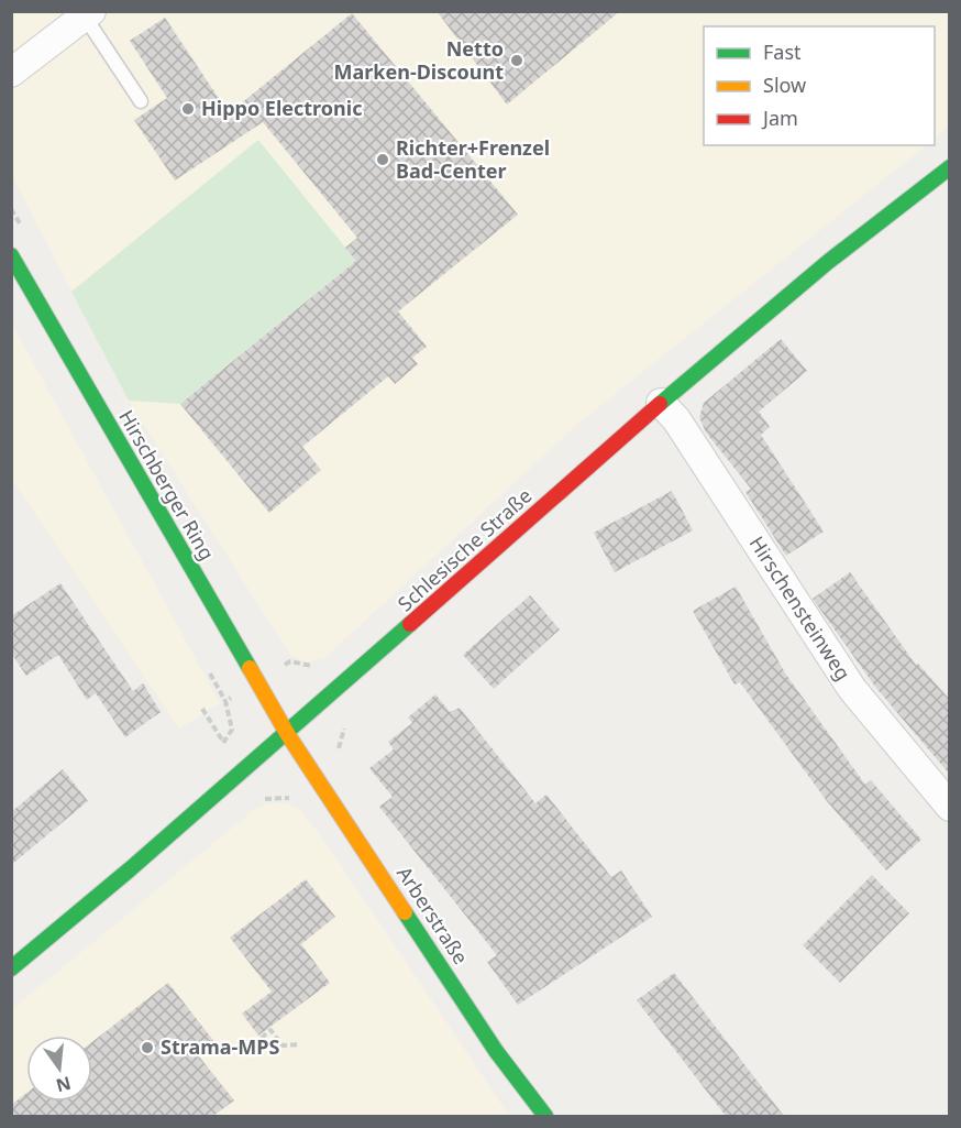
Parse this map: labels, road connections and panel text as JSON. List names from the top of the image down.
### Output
{
  "streets": {
    "street": [
      "Hirschberger Ring",
      "Schlesische Straße",
      "Hirschensteinweg",
      "Arberstraße"
    ]
  },
  "crossings": [
    ["Hirschberger Ring", "Schlesische Straße"],
    ["Hirschberger Ring", "Arberstraße"],
    ["Schlesische Straße", "Hirschensteinweg"],
    ["Schlesische Straße", "Arberstraße"]
  ],
  "places": [
    "Netto Marken-Discount",
    "Hippo Electronic",
    "Richter+Frenzel Bad-Center",
    "Strama-MPS"
  ],
  "legend": ["Fast", "Slow", "Jam"],
  "north": "bottom"
}
